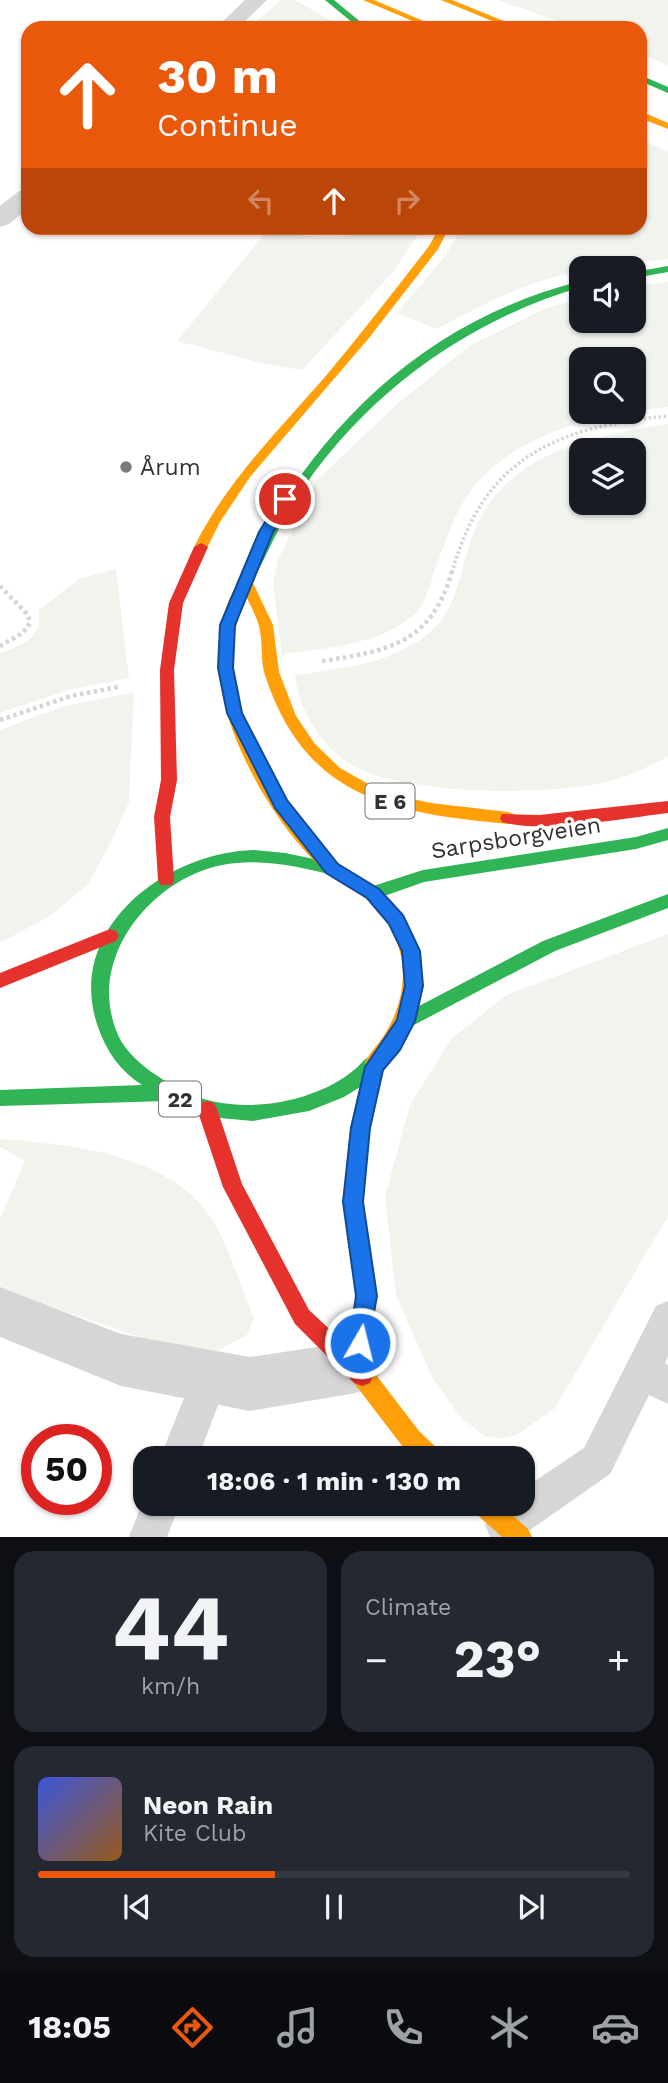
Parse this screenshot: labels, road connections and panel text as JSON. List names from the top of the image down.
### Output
{
  "streets": {
    "main road": ["E 6", "Sarpsborgveien", "22"]
  },
  "crossings": [
    ["Sarpsborgveien", "22"]
  ],
  "places": ["Årum"],
  "page": {
    "turn": ["30 m", "Continue"],
    "limit": "50",
    "trip": "18:06 · 1 min · 130 m",
    "tile": [
      ["44", "km/h"],
      "Climate"
    ],
    "heat": ["−", "23°", "+"],
    "song": ["Neon Rain", "Kite Club"],
    "tabs": "18:05"
  }
}
